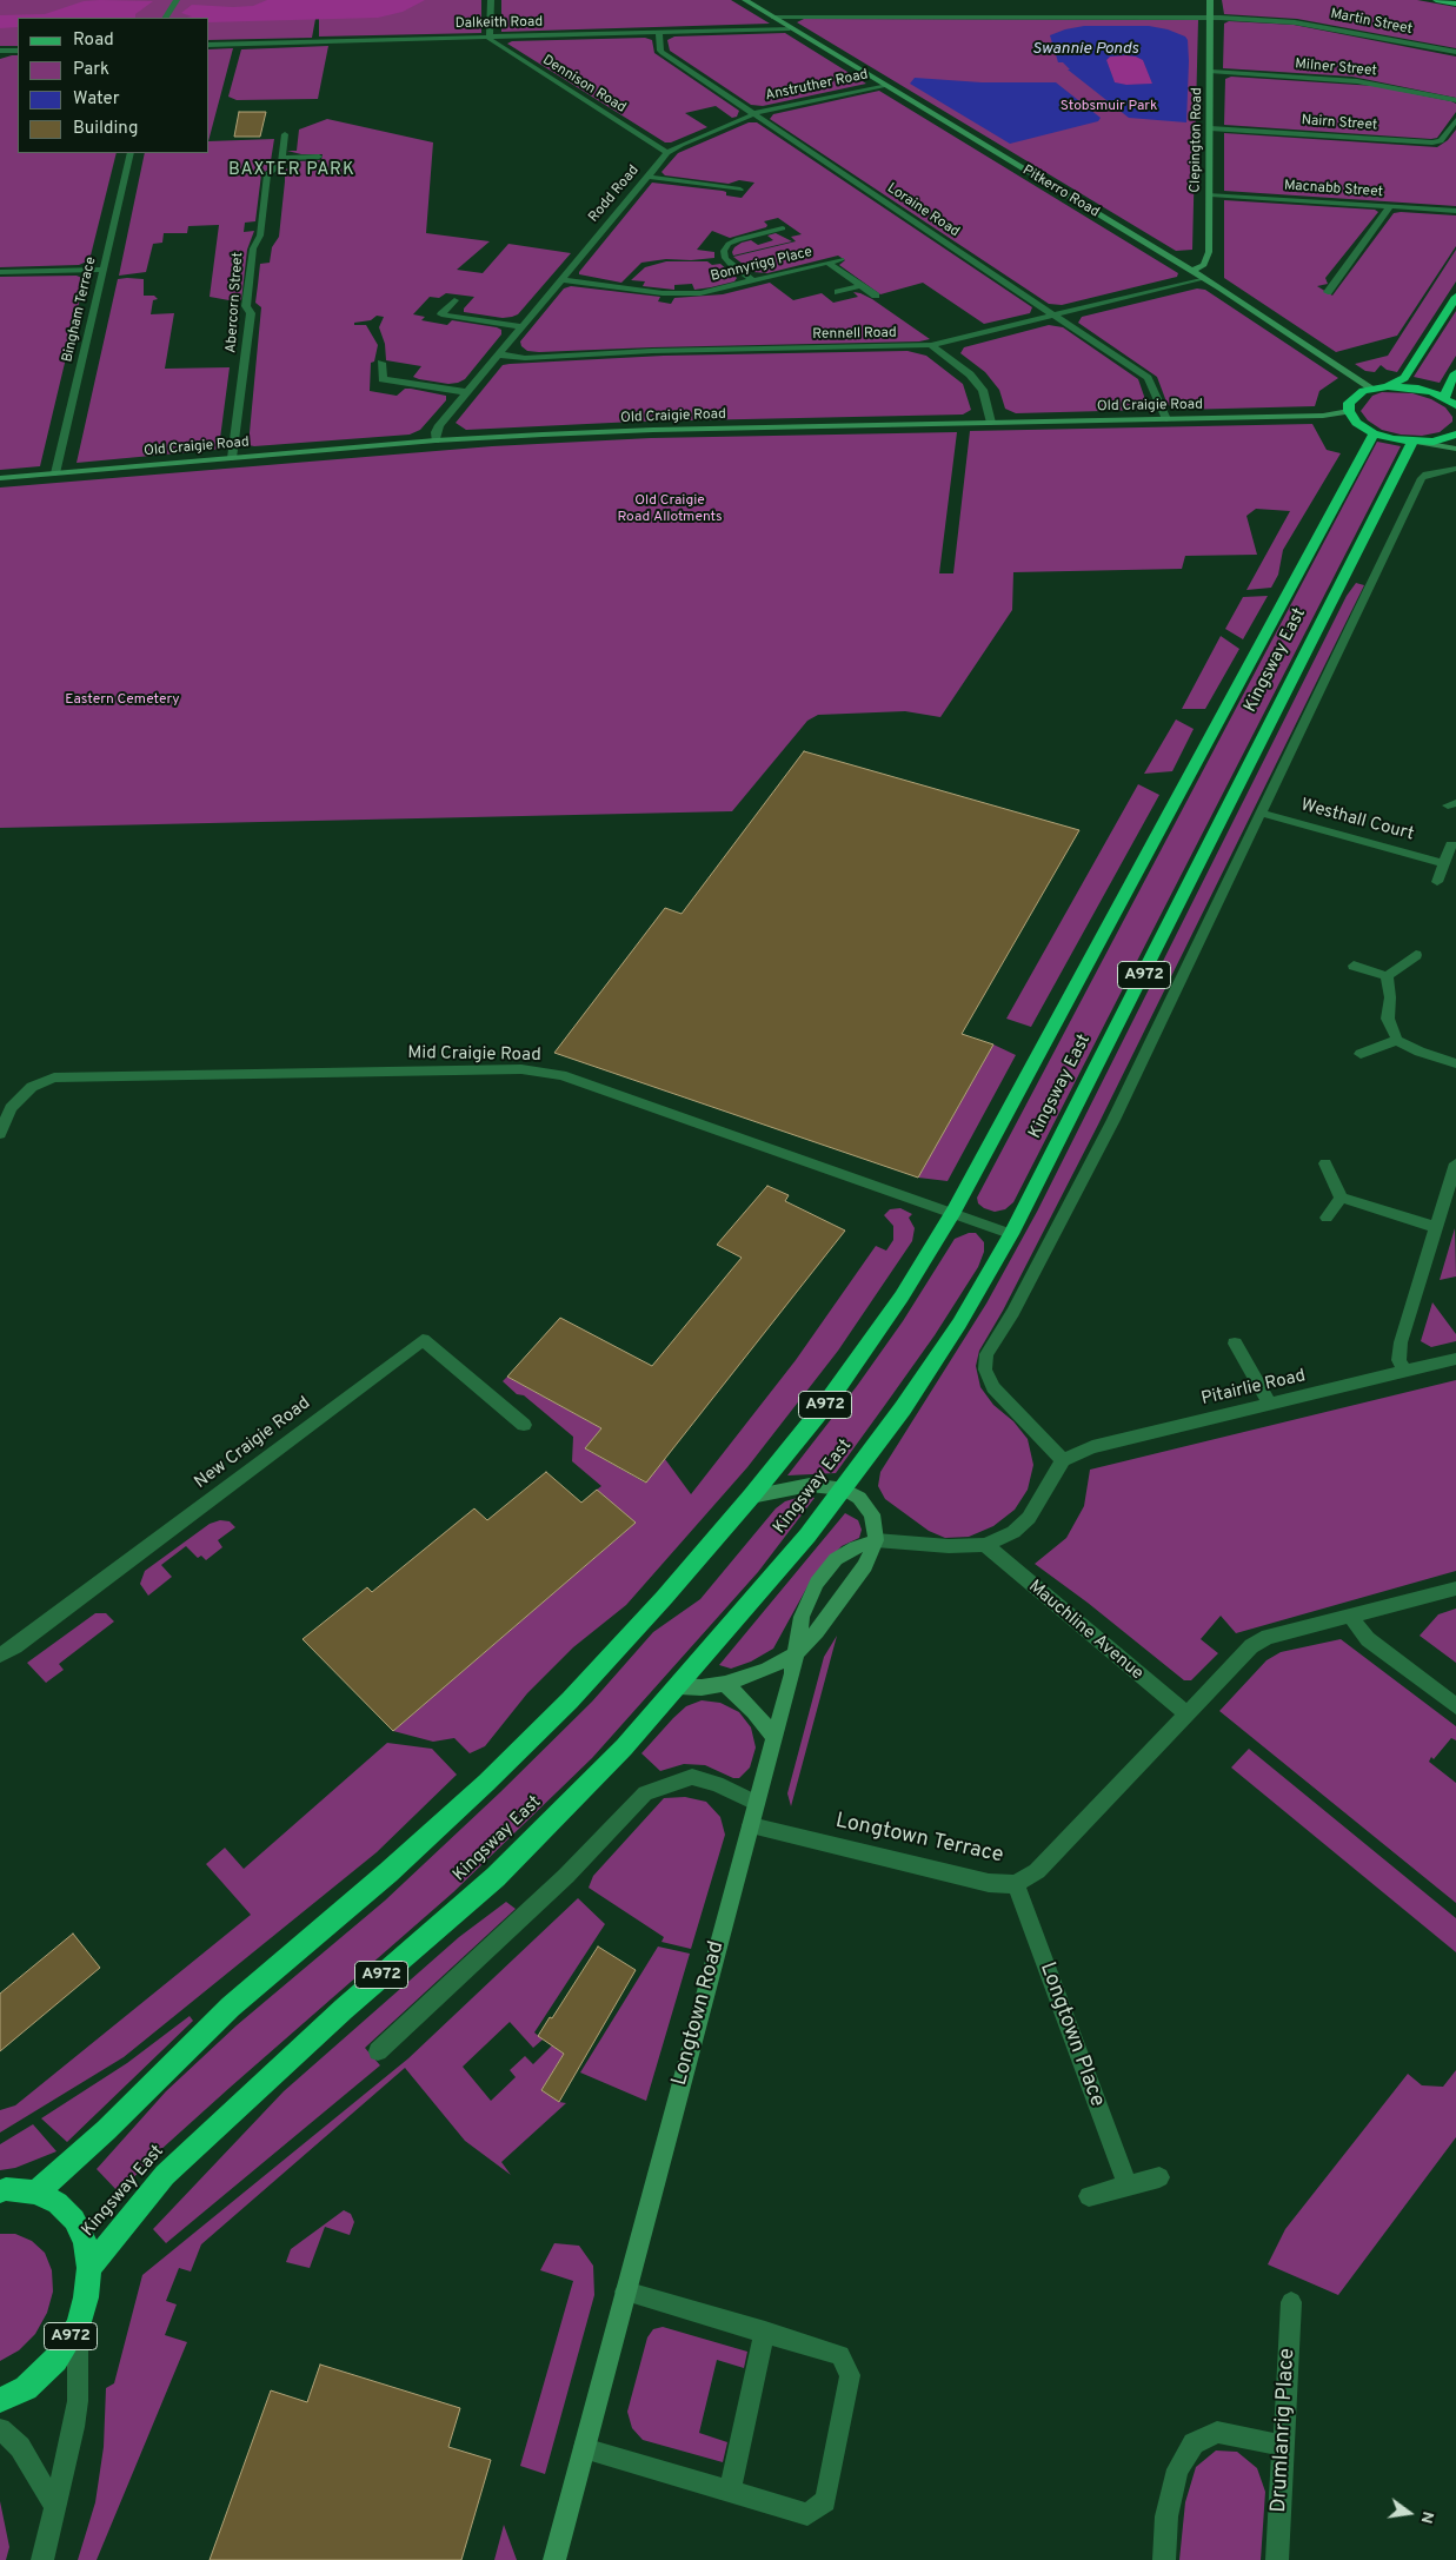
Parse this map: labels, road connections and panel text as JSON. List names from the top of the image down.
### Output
{
  "streets": {
    "highway": ["Kingsway East", "A972"],
    "street": [
      "Martin Street",
      "Dalkeith Road",
      "Milner Street",
      "Dennison Road",
      "Anstruther Road",
      "Nairn Street",
      "Clepington Road",
      "Macnabb Street",
      "Pitkerro Road",
      "Rodd Road",
      "Loraine Road",
      "Bonnyrigg Place",
      "Abercorn Street",
      "Bingham Terrace",
      "Rennell Road",
      "Old Craigie Road",
      "Westhall Court",
      "Mid Craigie Road",
      "Pitairlie Road",
      "New Craigie Road",
      "Mauchline Avenue",
      "Longtown Terrace",
      "Longtown Road",
      "Longtown Place",
      "Drumlanrig Place"
    ]
  },
  "crossings": [
    ["Martin Street", "Clepington Road"],
    ["Martin Street", "Pitkerro Road"],
    ["Dalkeith Road", "Dennison Road"],
    ["Dalkeith Road", "Pitkerro Road"],
    ["Dalkeith Road", "Loraine Road"],
    ["Milner Street", "Clepington Road"],
    ["Dennison Road", "Rodd Road"],
    ["Anstruther Road", "Pitkerro Road"],
    ["Anstruther Road", "Rodd Road"],
    ["Anstruther Road", "Loraine Road"],
    ["Nairn Street", "Clepington Road"],
    ["Clepington Road", "Macnabb Street"],
    ["Clepington Road", "Pitkerro Road"],
    ["Pitkerro Road", "Rennell Road"],
    ["Rodd Road", "Loraine Road"],
    ["Rodd Road", "Bonnyrigg Place"],
    ["Rodd Road", "Rennell Road"],
    ["Rodd Road", "Old Craigie Road"],
    ["Loraine Road", "Rennell Road"],
    ["Loraine Road", "Old Craigie Road"],
    ["Abercorn Street", "Old Craigie Road"],
    ["Bingham Terrace", "Old Craigie Road"],
    ["Kingsway East", "A972"],
    ["Kingsway East", "Mid Craigie Road"],
    ["Mauchline Avenue", "Longtown Terrace"],
    ["Longtown Terrace", "Longtown Road"],
    ["Longtown Terrace", "Longtown Place"]
  ],
  "districts": ["BAXTER PARK"],
  "water": ["Swannie Ponds"],
  "parks": ["Stobsmuir Park", "Old Craigie Road Allotments", "Eastern Cemetery"],
  "legend": [
    "Road",
    "Park",
    "Water",
    "Building"
  ],
  "north": "right"
}
